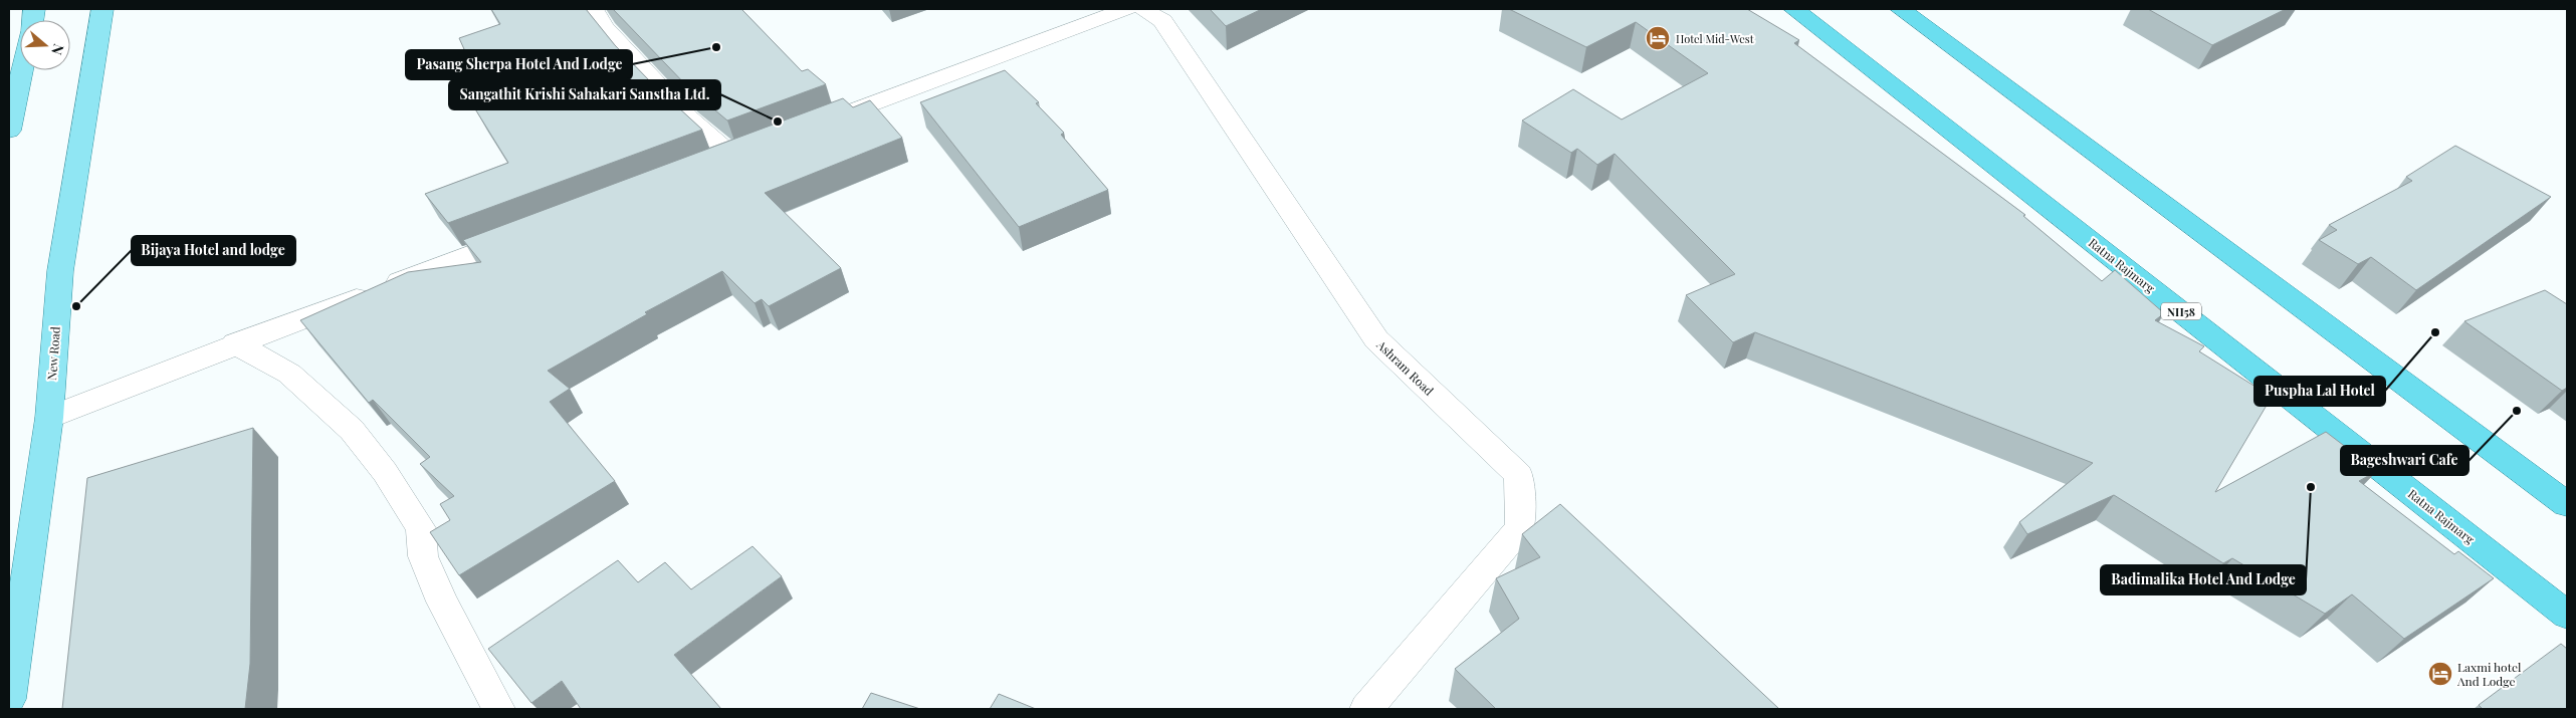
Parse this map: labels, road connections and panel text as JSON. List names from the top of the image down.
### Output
{
  "streets": {
    "highway": ["Ratna Rajmarg", "NH58"],
    "main road": ["New Road"],
    "street": ["Ashram Road"]
  },
  "places": {
    "hotel": ["Hotel Mid-West", "Laxmi hotel And Lodge"],
    "other": [
      "Pasang Sherpa Hotel And Lodge",
      "Sangathit Krishi Sahakari Sanstha Ltd.",
      "Bijaya Hotel and lodge",
      "Puspha Lal Hotel",
      "Bageshwari Cafe",
      "Badimalika Hotel And Lodge"
    ]
  },
  "north": "right"
}
